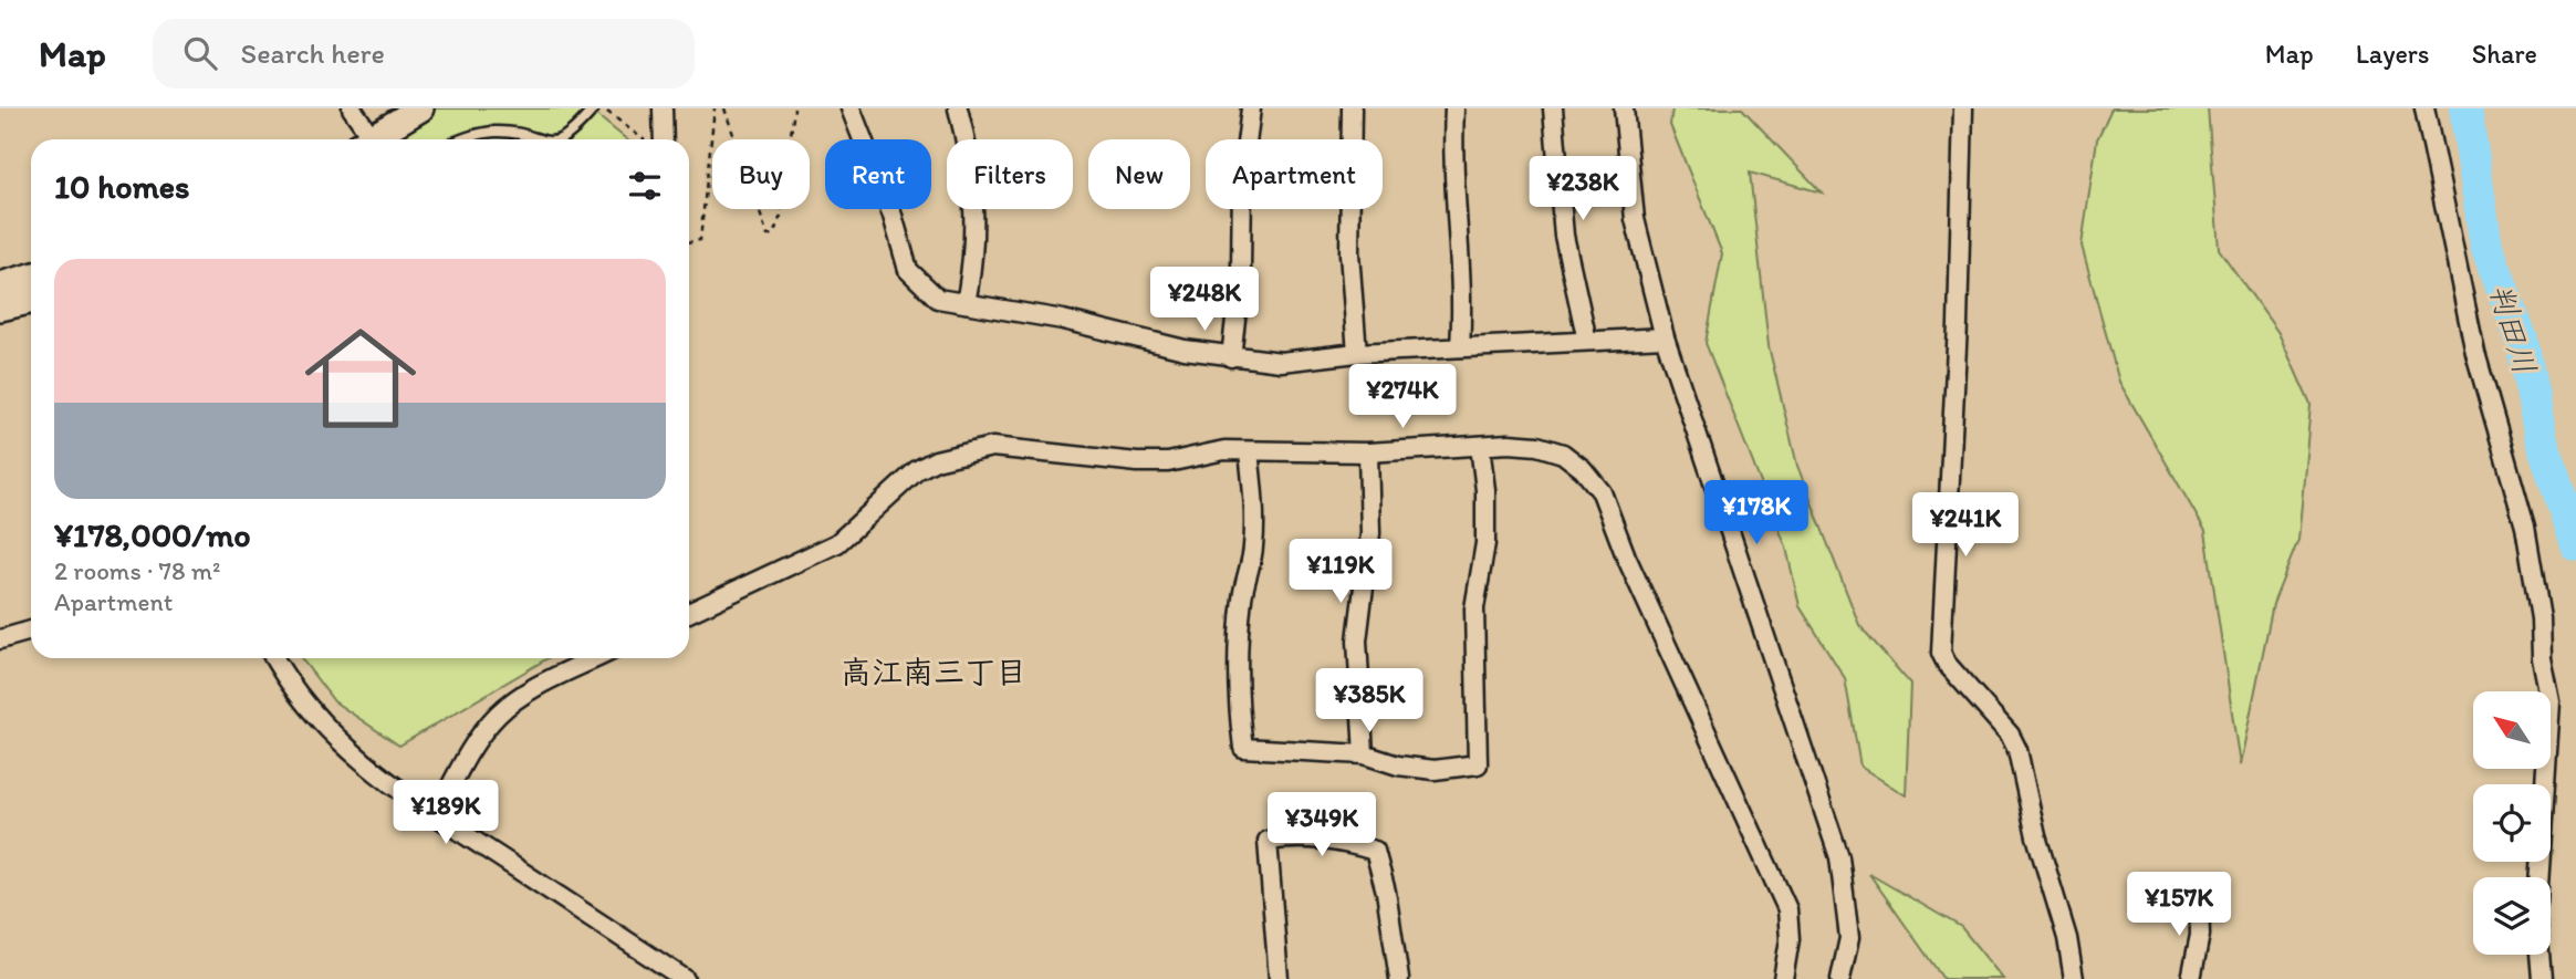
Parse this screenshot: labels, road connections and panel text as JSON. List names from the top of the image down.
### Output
{
  "districts": ["高江南三丁目"],
  "water": ["判田川"],
  "north": "top left",
  "page": {
    "header": "Map",
    "search": "Search here",
    "nav": ["Map", "Layers", "Share"],
    "chip": [
      "Buy",
      "Rent",
      "Filters",
      "New",
      "Apartment"
    ],
    "heading": "10 homes",
    "price": [
      "¥238K",
      "¥248K",
      "¥274K",
      "¥178K",
      "¥241K",
      "¥119K",
      "¥385K",
      "¥189K",
      "¥349K",
      "¥157K"
    ],
    "list": [
      {
        "name": "¥178,000/mo",
        "note": "2 rooms · 78 m² · Apartment"
      }
    ]
  }
}
